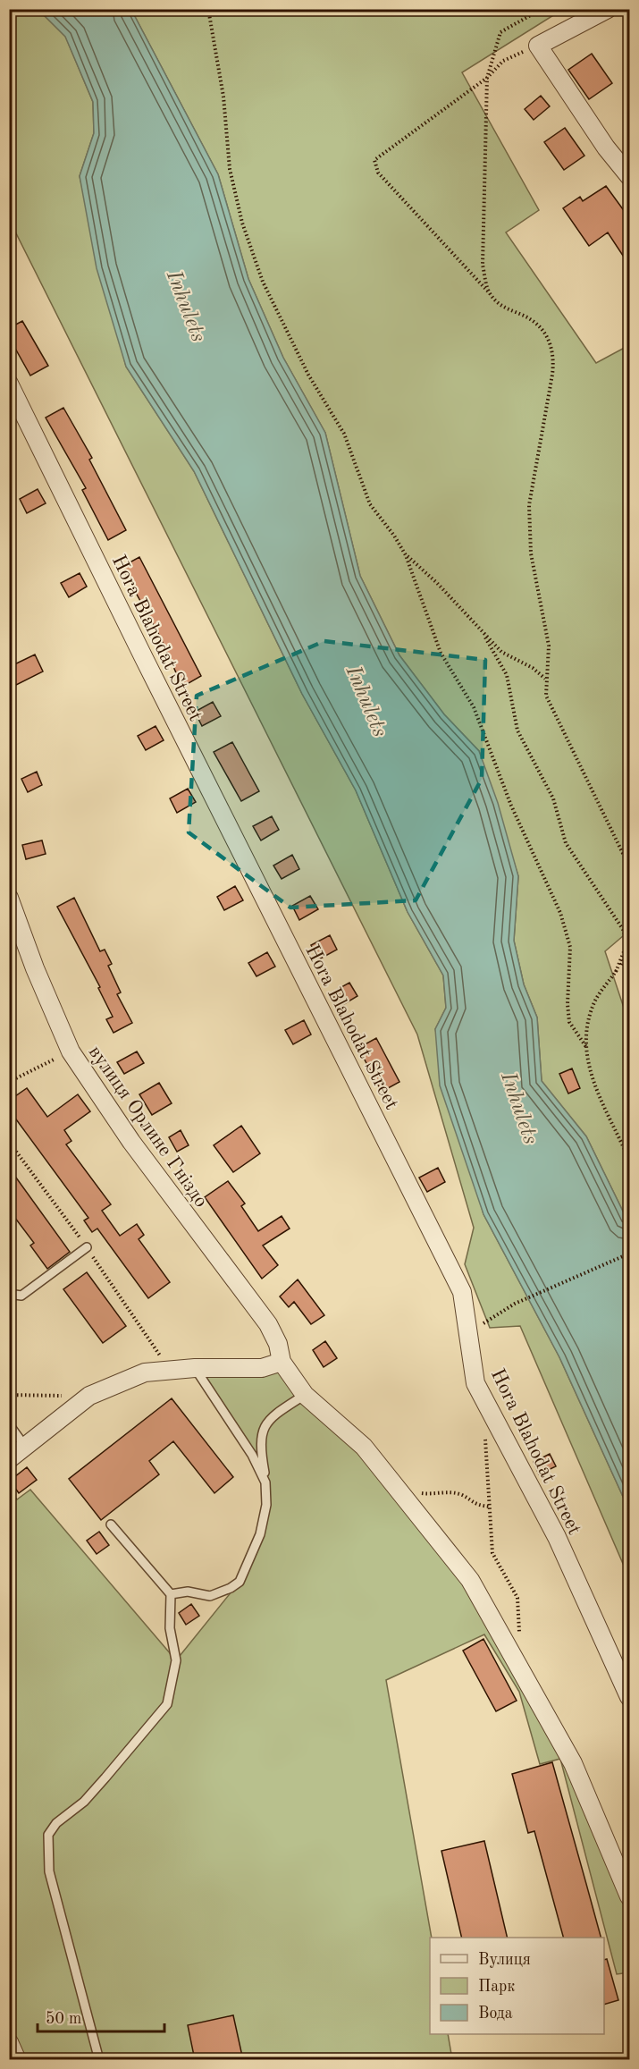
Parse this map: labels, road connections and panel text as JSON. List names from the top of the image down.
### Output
{
  "streets": {
    "street": ["Hora Blahodat Street", "вулиця Орлине Гніздо"]
  },
  "water": ["Inhulets"],
  "legend": ["Вулиця", "Парк", "Вода"],
  "scale_bar": "50 m"
}
